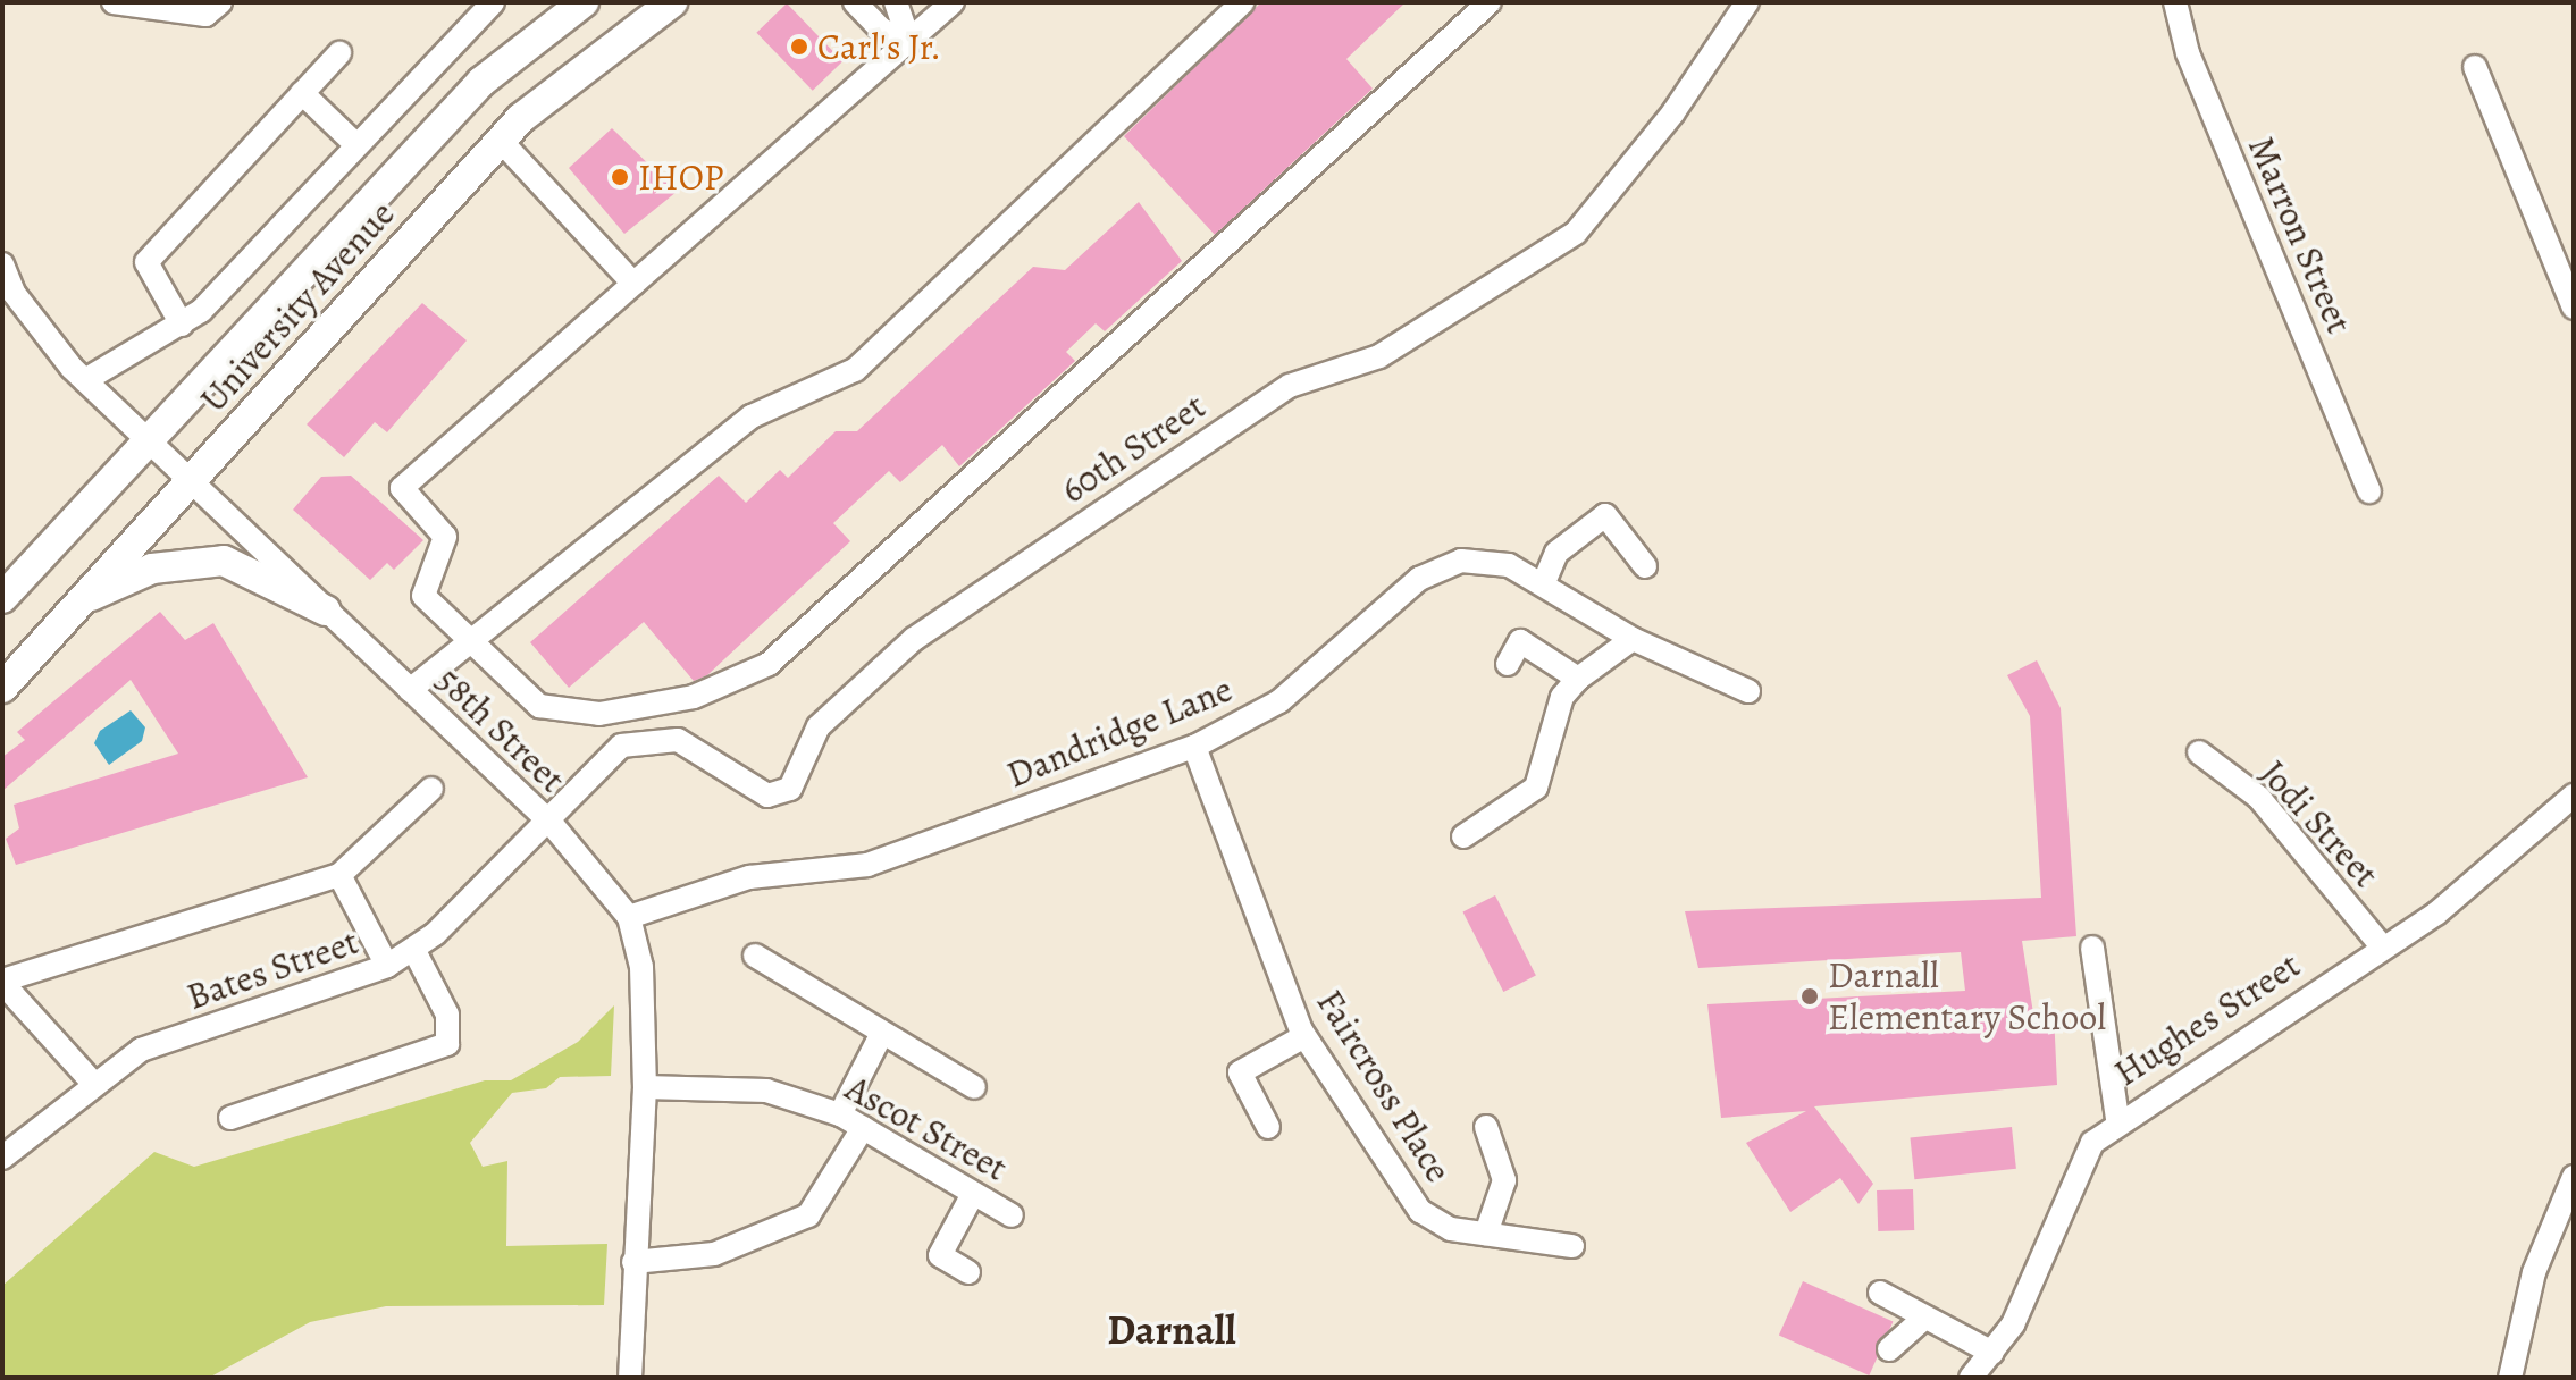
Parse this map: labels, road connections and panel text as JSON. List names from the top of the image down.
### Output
{
  "streets": {
    "main road": ["University Avenue"],
    "street": [
      "Marron Street",
      "60th Street",
      "58th Street",
      "Dandridge Lane",
      "Jodi Street",
      "Bates Street",
      "Hughes Street",
      "Faircross Place",
      "Ascot Street"
    ]
  },
  "crossings": [
    ["University Avenue", "58th Street"],
    ["60th Street", "58th Street"],
    ["60th Street", "Bates Street"],
    ["58th Street", "Dandridge Lane"],
    ["58th Street", "Bates Street"],
    ["58th Street", "Ascot Street"],
    ["Dandridge Lane", "Faircross Place"],
    ["Jodi Street", "Hughes Street"]
  ],
  "districts": ["Darnall"],
  "places": ["Carl's Jr.", "IHOP", "Darnall Elementary School"]
}
